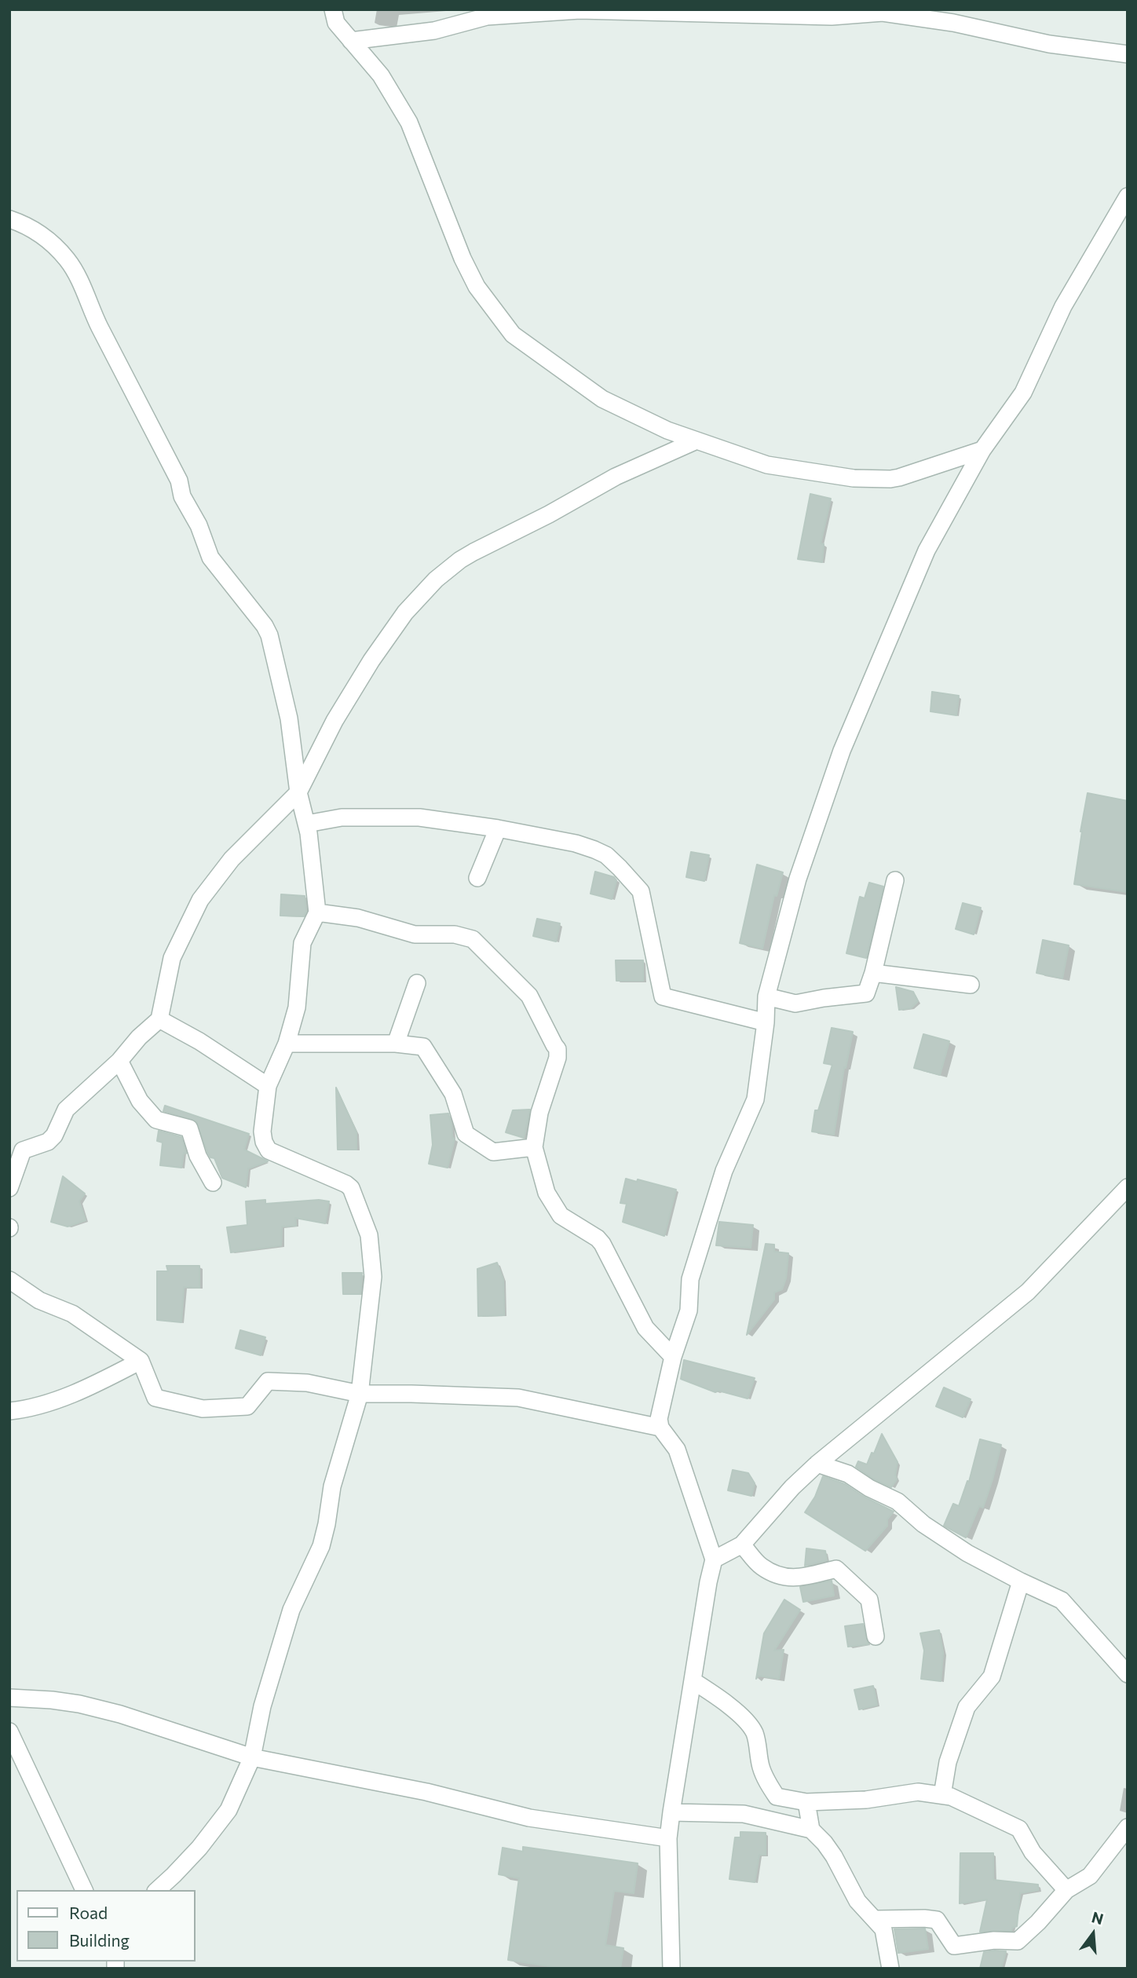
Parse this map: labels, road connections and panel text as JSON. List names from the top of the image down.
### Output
{
  "legend": ["Road", "Building"],
  "north": "top"
}
